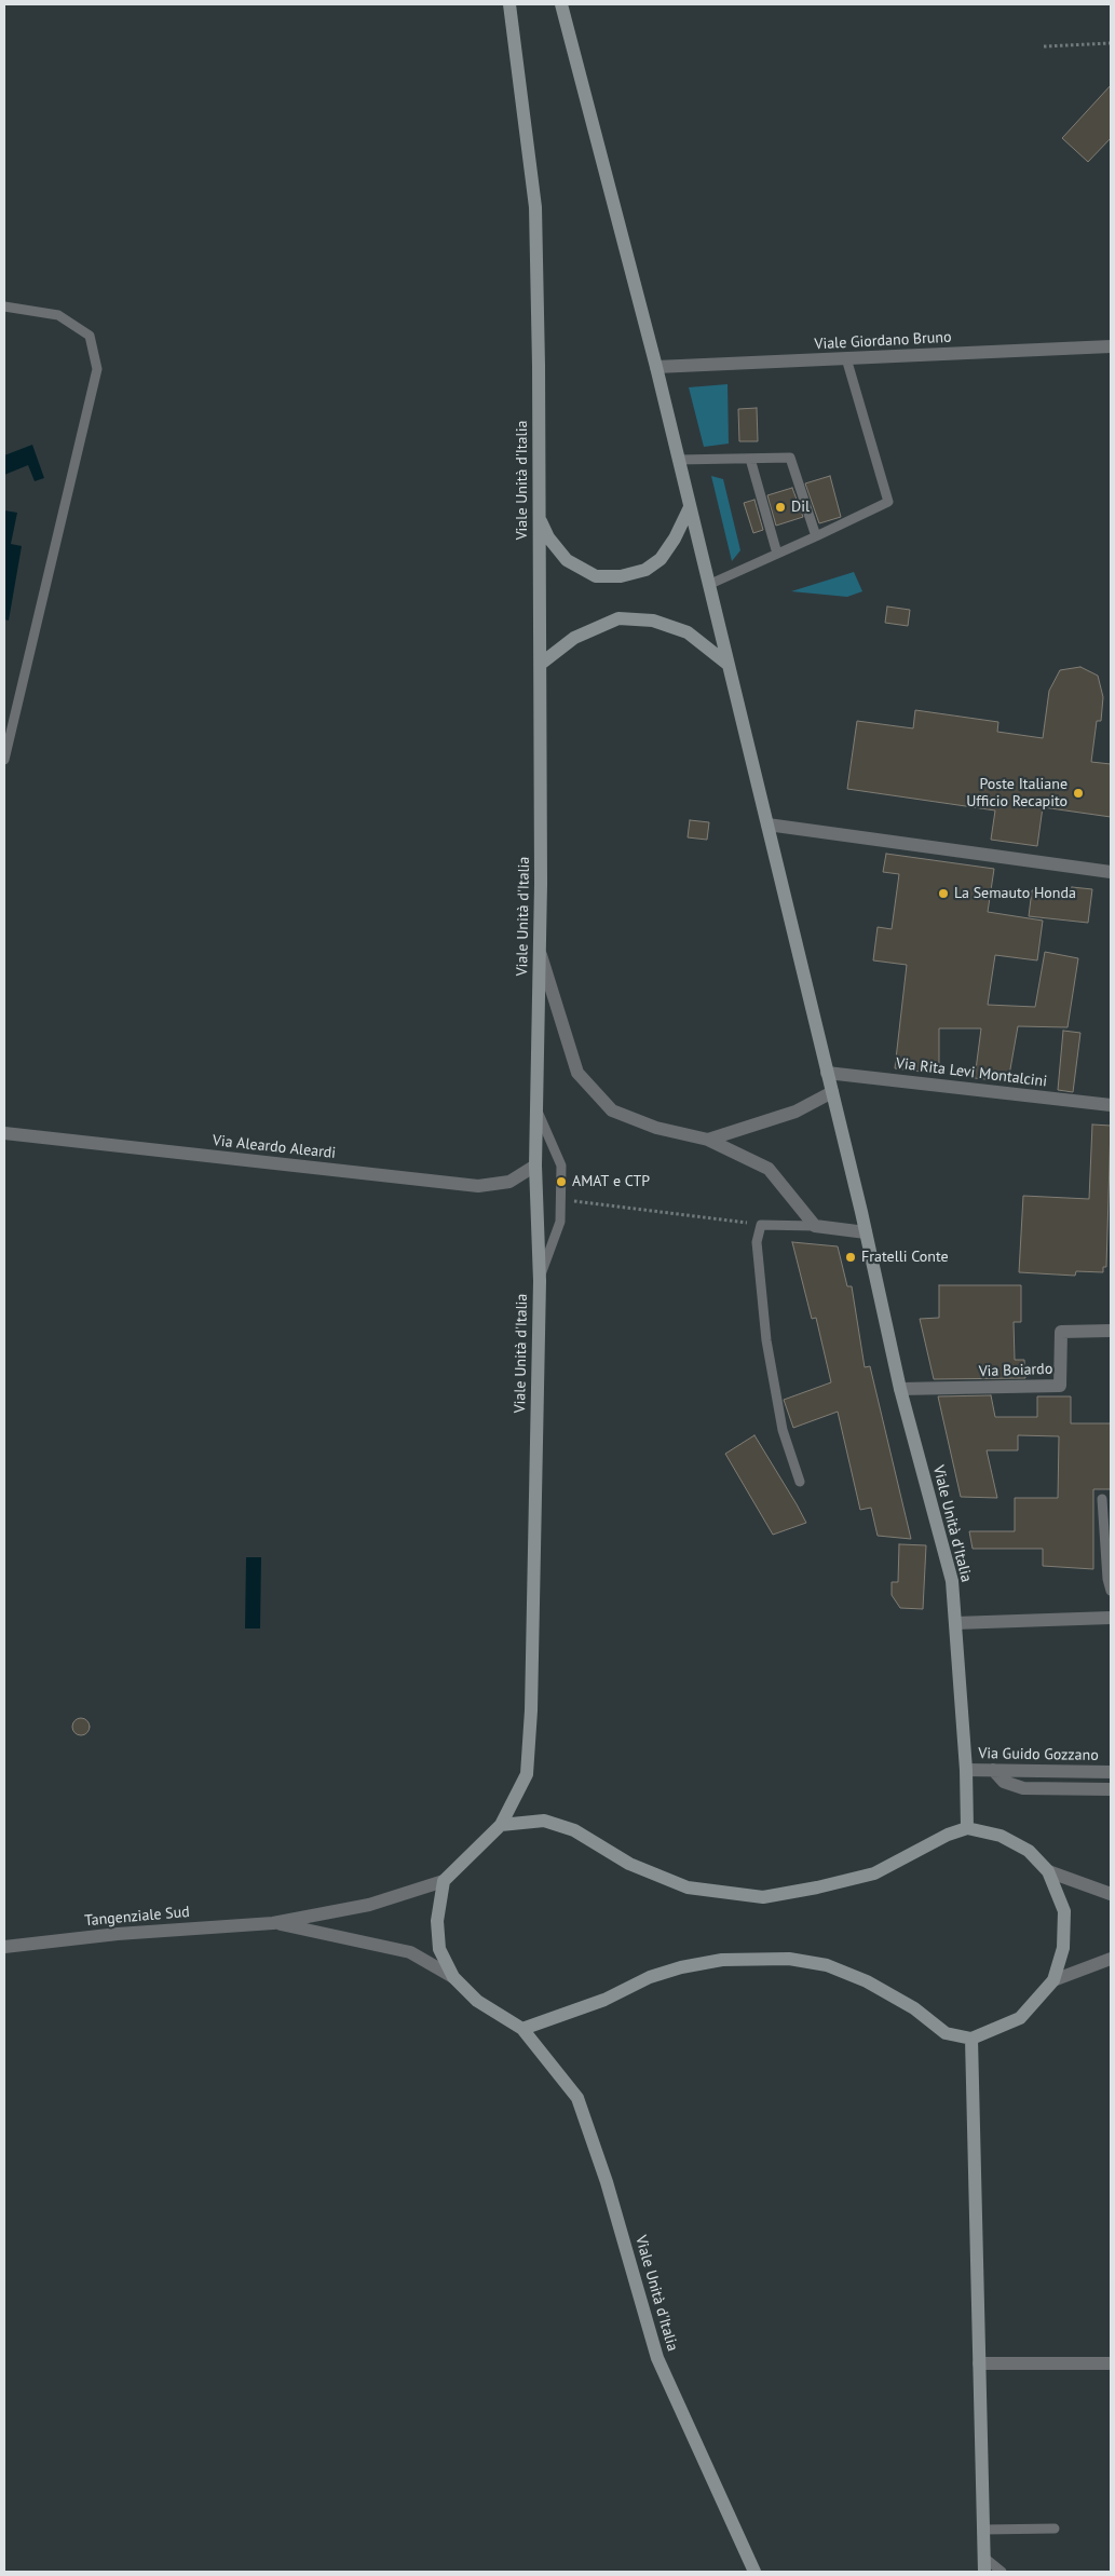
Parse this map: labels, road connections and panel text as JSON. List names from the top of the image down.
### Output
{
  "streets": {
    "main road": ["Viale Unità d'Italia"],
    "street": [
      "Viale Giordano Bruno",
      "Via Rita Levi Montalcini",
      "Via Aleardo Aleardi",
      "Via Boiardo",
      "Via Guido Gozzano",
      "Tangenziale Sud"
    ]
  },
  "crossings": [
    ["Viale Giordano Bruno", "Viale Unità d'Italia"],
    ["Viale Unità d'Italia", "Via Rita Levi Montalcini"],
    ["Viale Unità d'Italia", "Via Aleardo Aleardi"],
    ["Viale Unità d'Italia", "Via Boiardo"],
    ["Viale Unità d'Italia", "Via Guido Gozzano"],
    ["Viale Unità d'Italia", "Tangenziale Sud"]
  ],
  "places": [
    "Dil",
    "Poste Italiane Ufficio Recapito",
    "La Semauto Honda",
    "AMAT e CTP",
    "Fratelli Conte"
  ]
}
